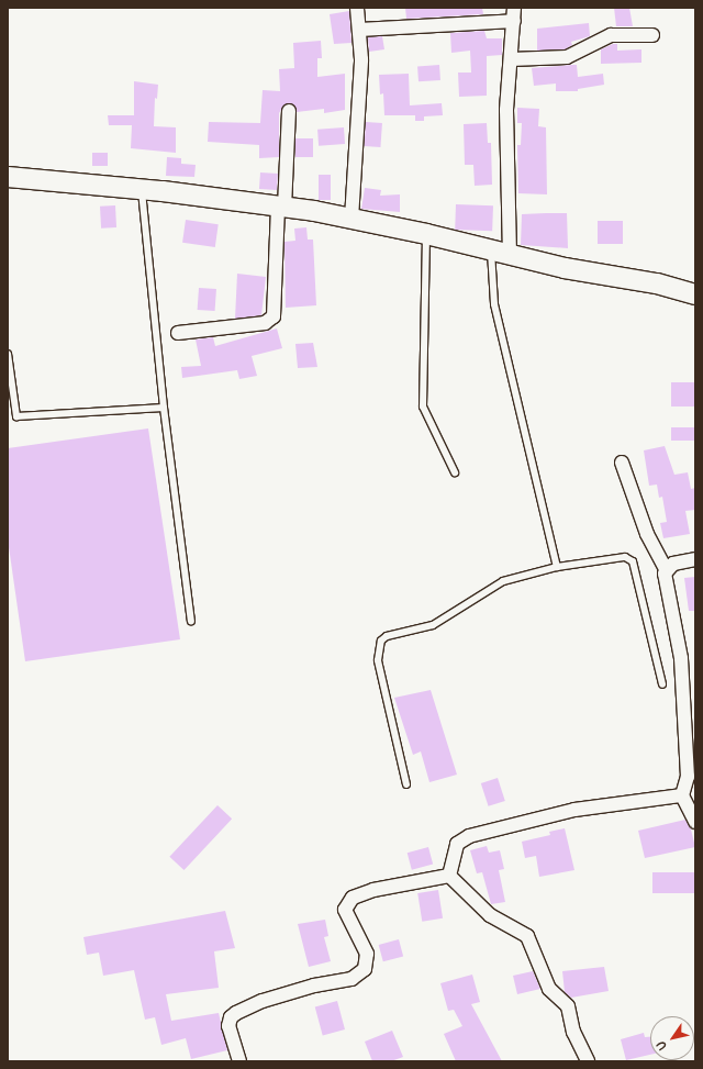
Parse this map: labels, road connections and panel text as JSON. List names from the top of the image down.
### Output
{
  "north": "bottom left"
}
